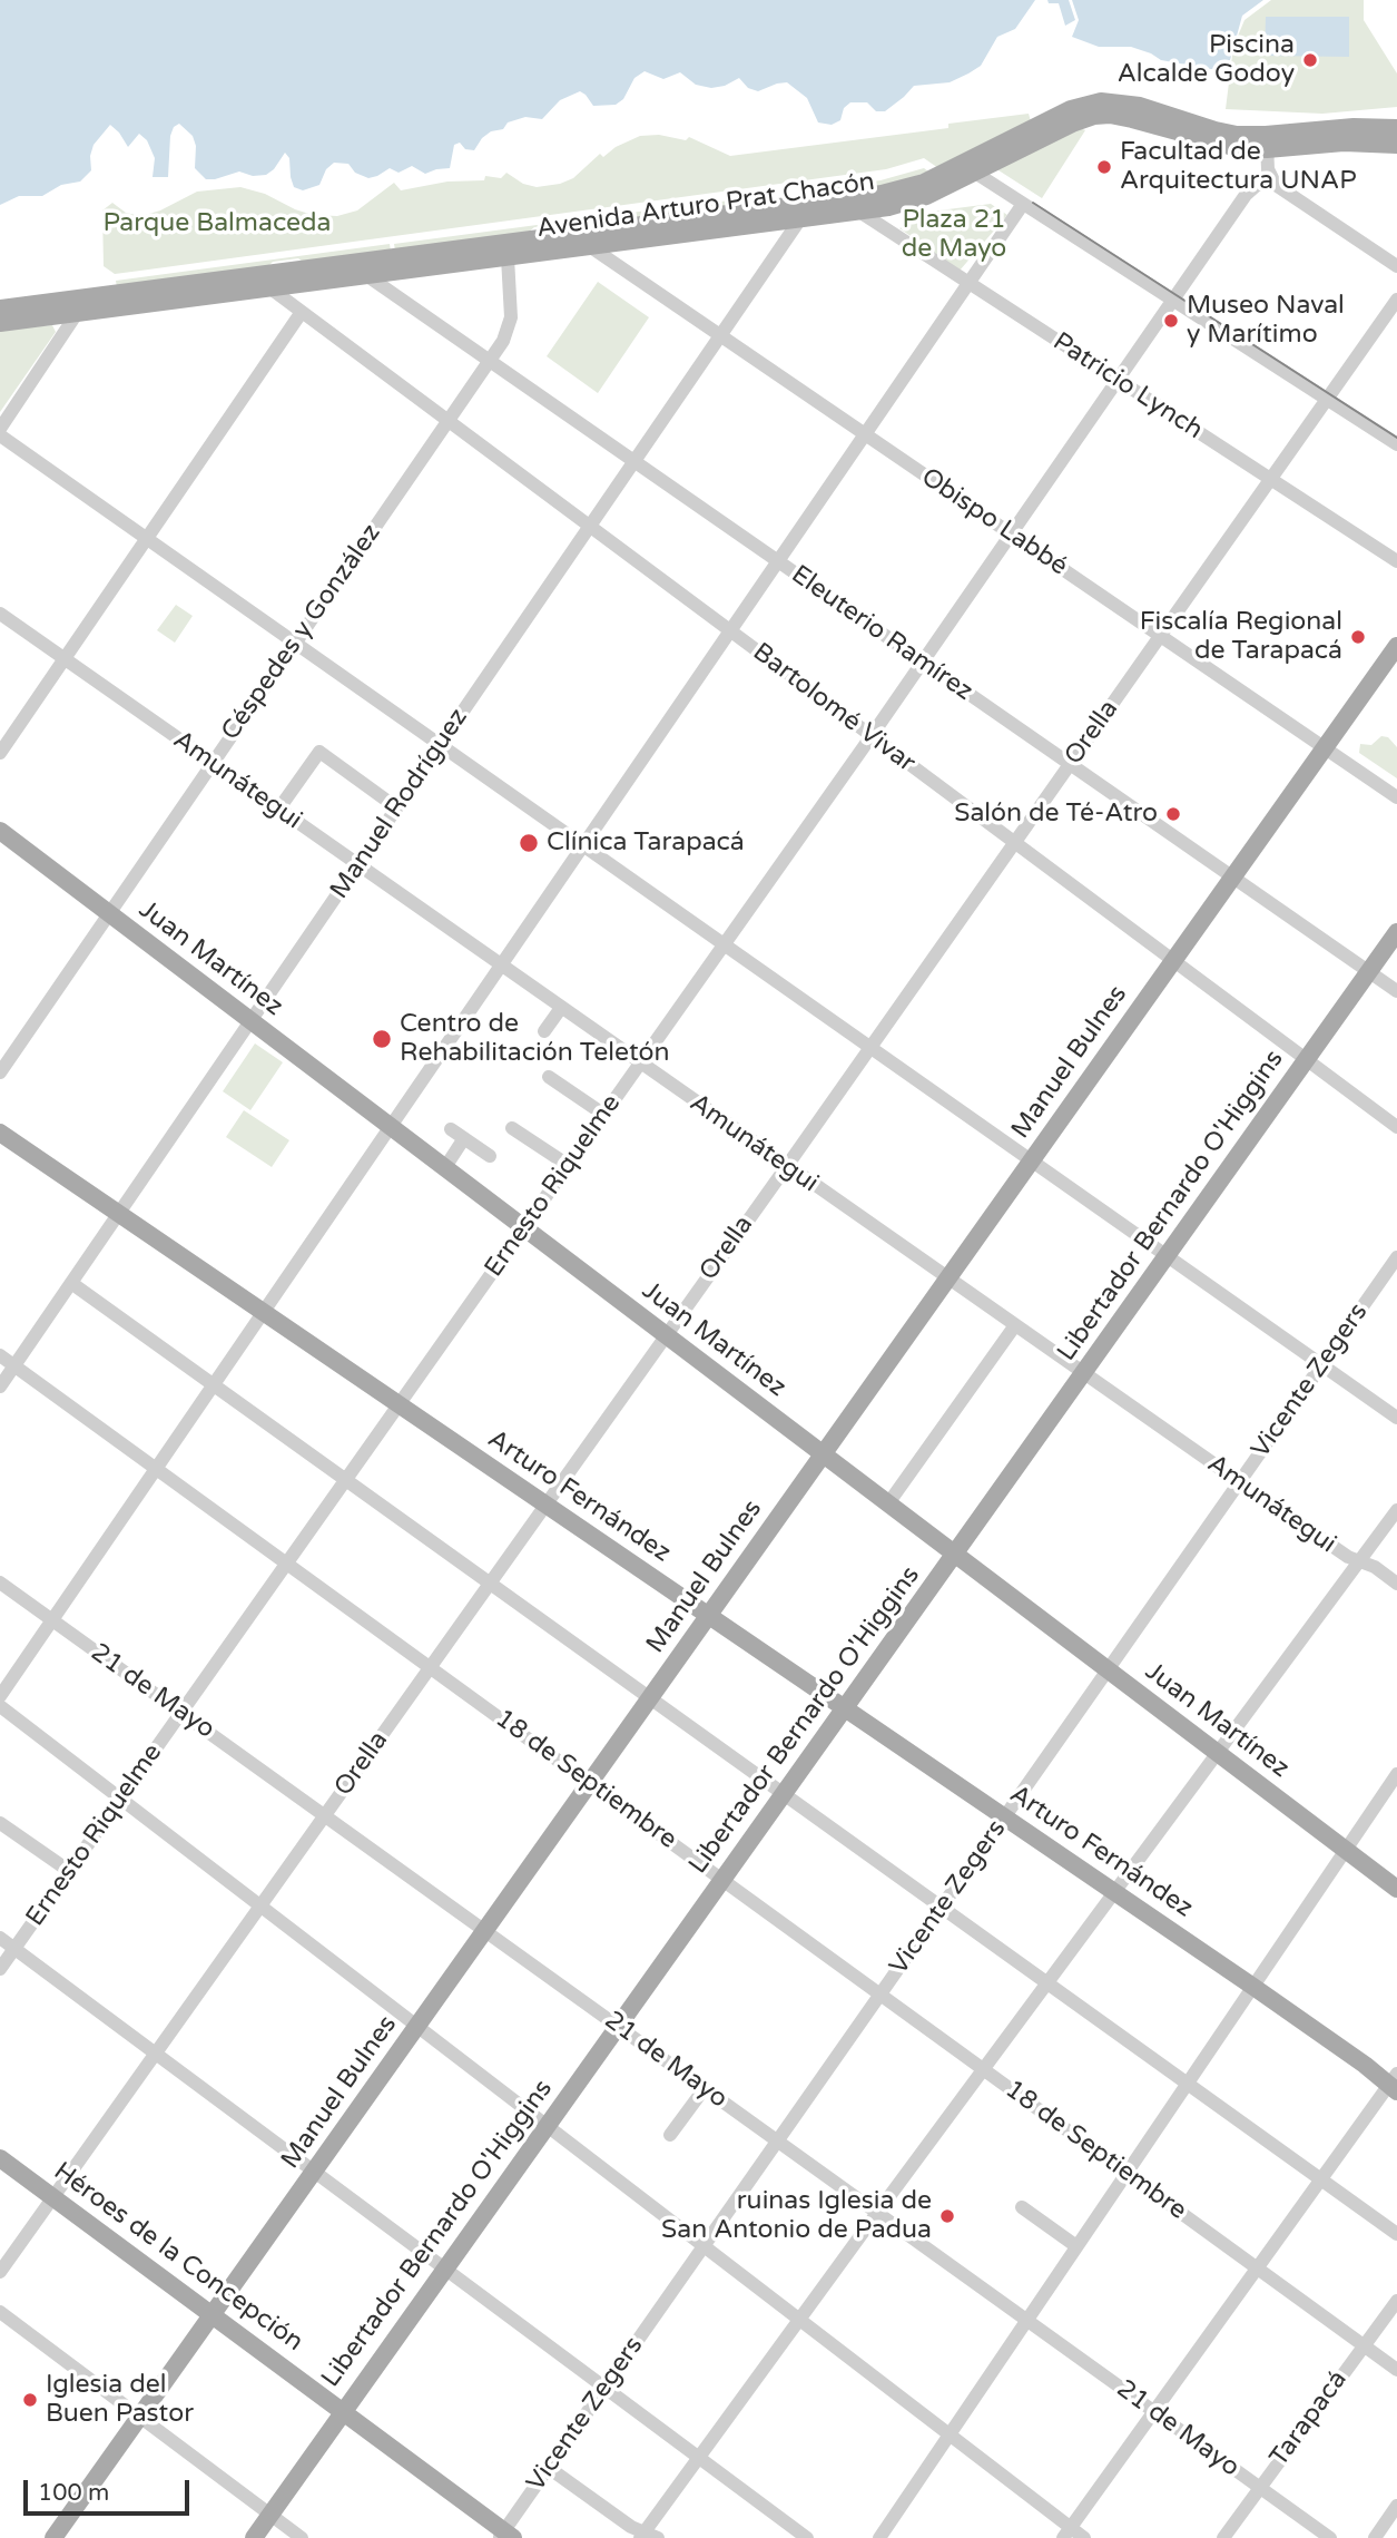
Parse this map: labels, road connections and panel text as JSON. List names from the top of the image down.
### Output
{
  "streets": {
    "main road": [
      "Avenida Arturo Prat Chacón",
      "Juan Martínez",
      "Manuel Bulnes",
      "Libertador Bernardo O'Higgins",
      "Arturo Fernández",
      "Héroes de la Concepción"
    ],
    "street": [
      "Patricio Lynch",
      "Obispo Labbé",
      "Céspedes y González",
      "Eleuterio Ramírez",
      "Bartolomé Vivar",
      "Orella",
      "Amunátegui",
      "Manuel Rodríguez",
      "Ernesto Riquelme",
      "Vicente Zegers",
      "21 de Mayo",
      "18 de Septiembre",
      "Tarapacá"
    ]
  },
  "crossings": [
    ["Avenida Arturo Prat Chacón", "Patricio Lynch"],
    ["Avenida Arturo Prat Chacón", "Obispo Labbé"],
    ["Avenida Arturo Prat Chacón", "Céspedes y González"],
    ["Avenida Arturo Prat Chacón", "Eleuterio Ramírez"],
    ["Avenida Arturo Prat Chacón", "Bartolomé Vivar"],
    ["Avenida Arturo Prat Chacón", "Manuel Rodríguez"],
    ["Patricio Lynch", "Orella"],
    ["Patricio Lynch", "Ernesto Riquelme"],
    ["Obispo Labbé", "Orella"],
    ["Obispo Labbé", "Manuel Rodríguez"],
    ["Obispo Labbé", "Manuel Bulnes"],
    ["Obispo Labbé", "Ernesto Riquelme"],
    ["Céspedes y González", "Eleuterio Ramírez"],
    ["Céspedes y González", "Bartolomé Vivar"],
    ["Céspedes y González", "Amunátegui"],
    ["Céspedes y González", "Juan Martínez"],
    ["Eleuterio Ramírez", "Orella"],
    ["Eleuterio Ramírez", "Manuel Rodríguez"],
    ["Eleuterio Ramírez", "Manuel Bulnes"],
    ["Eleuterio Ramírez", "Ernesto Riquelme"],
    ["Eleuterio Ramírez", "Libertador Bernardo O'Higgins"],
    ["Bartolomé Vivar", "Orella"],
    ["Bartolomé Vivar", "Manuel Rodríguez"],
    ["Bartolomé Vivar", "Manuel Bulnes"],
    ["Bartolomé Vivar", "Ernesto Riquelme"],
    ["Bartolomé Vivar", "Libertador Bernardo O'Higgins"],
    ["Orella", "Amunátegui"],
    ["Orella", "Juan Martínez"],
    ["Orella", "Arturo Fernández"],
    ["Orella", "21 de Mayo"],
    ["Orella", "18 de Septiembre"],
    ["Orella", "Héroes de la Concepción"],
    ["Amunátegui", "Manuel Rodríguez"],
    ["Amunátegui", "Manuel Bulnes"],
    ["Amunátegui", "Ernesto Riquelme"],
    ["Amunátegui", "Libertador Bernardo O'Higgins"],
    ["Amunátegui", "Vicente Zegers"],
    ["Manuel Rodríguez", "Juan Martínez"],
    ["Manuel Rodríguez", "Arturo Fernández"],
    ["Manuel Rodríguez", "18 de Septiembre"],
    ["Juan Martínez", "Manuel Bulnes"],
    ["Juan Martínez", "Ernesto Riquelme"],
    ["Juan Martínez", "Libertador Bernardo O'Higgins"],
    ["Juan Martínez", "Vicente Zegers"],
    ["Manuel Bulnes", "Arturo Fernández"],
    ["Manuel Bulnes", "21 de Mayo"],
    ["Manuel Bulnes", "18 de Septiembre"],
    ["Manuel Bulnes", "Héroes de la Concepción"],
    ["Ernesto Riquelme", "Arturo Fernández"],
    ["Ernesto Riquelme", "21 de Mayo"],
    ["Ernesto Riquelme", "18 de Septiembre"],
    ["Libertador Bernardo O'Higgins", "Arturo Fernández"],
    ["Libertador Bernardo O'Higgins", "21 de Mayo"],
    ["Libertador Bernardo O'Higgins", "18 de Septiembre"],
    ["Libertador Bernardo O'Higgins", "Héroes de la Concepción"],
    ["Vicente Zegers", "Arturo Fernández"],
    ["Vicente Zegers", "21 de Mayo"],
    ["Vicente Zegers", "18 de Septiembre"],
    ["Vicente Zegers", "Héroes de la Concepción"],
    ["21 de Mayo", "Tarapacá"],
    ["18 de Septiembre", "Tarapacá"]
  ],
  "parks": ["Plaza 21 de Mayo", "Parque Balmaceda"],
  "places": [
    "Piscina Alcalde Godoy",
    "Facultad de Arquitectura UNAP",
    "Museo Naval y Marítimo",
    "Fiscalía Regional de Tarapacá",
    "Salón de Té-Atro",
    "Clínica Tarapacá",
    "Centro de Rehabilitación Teletón",
    "ruinas Iglesia de San Antonio de Padua",
    "Iglesia del Buen Pastor"
  ],
  "scale_bar": "100 m"
}
